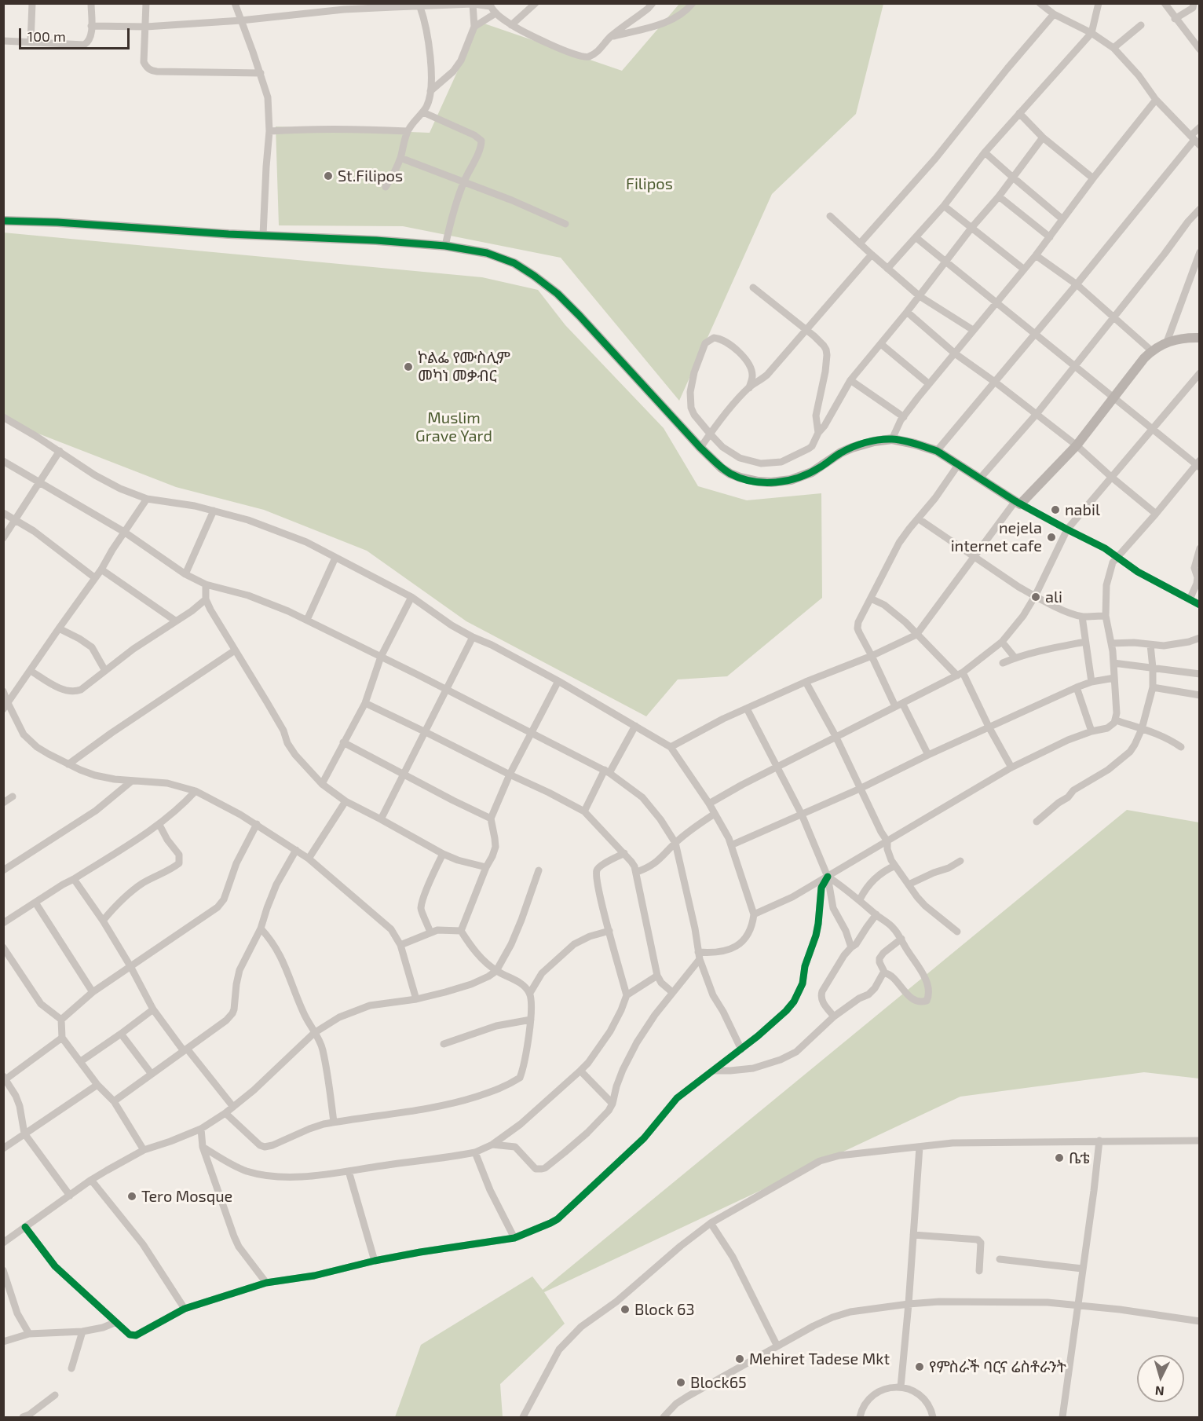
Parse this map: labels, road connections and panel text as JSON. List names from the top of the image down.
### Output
{
  "parks": ["Filipos", "Muslim Grave Yard"],
  "places": [
    "St.Filipos",
    "ኮልፌ የሙስሊም መካነ መቃብር",
    "nabil",
    "nejela internet cafe",
    "ali",
    "ቤቴ",
    "Tero Mosque",
    "Block 63",
    "Mehiret Tadese Mkt",
    "የምስራች ባርና ሬስቶራንት",
    "Block65"
  ],
  "scale_bar": "100 m",
  "north": "bottom"
}
